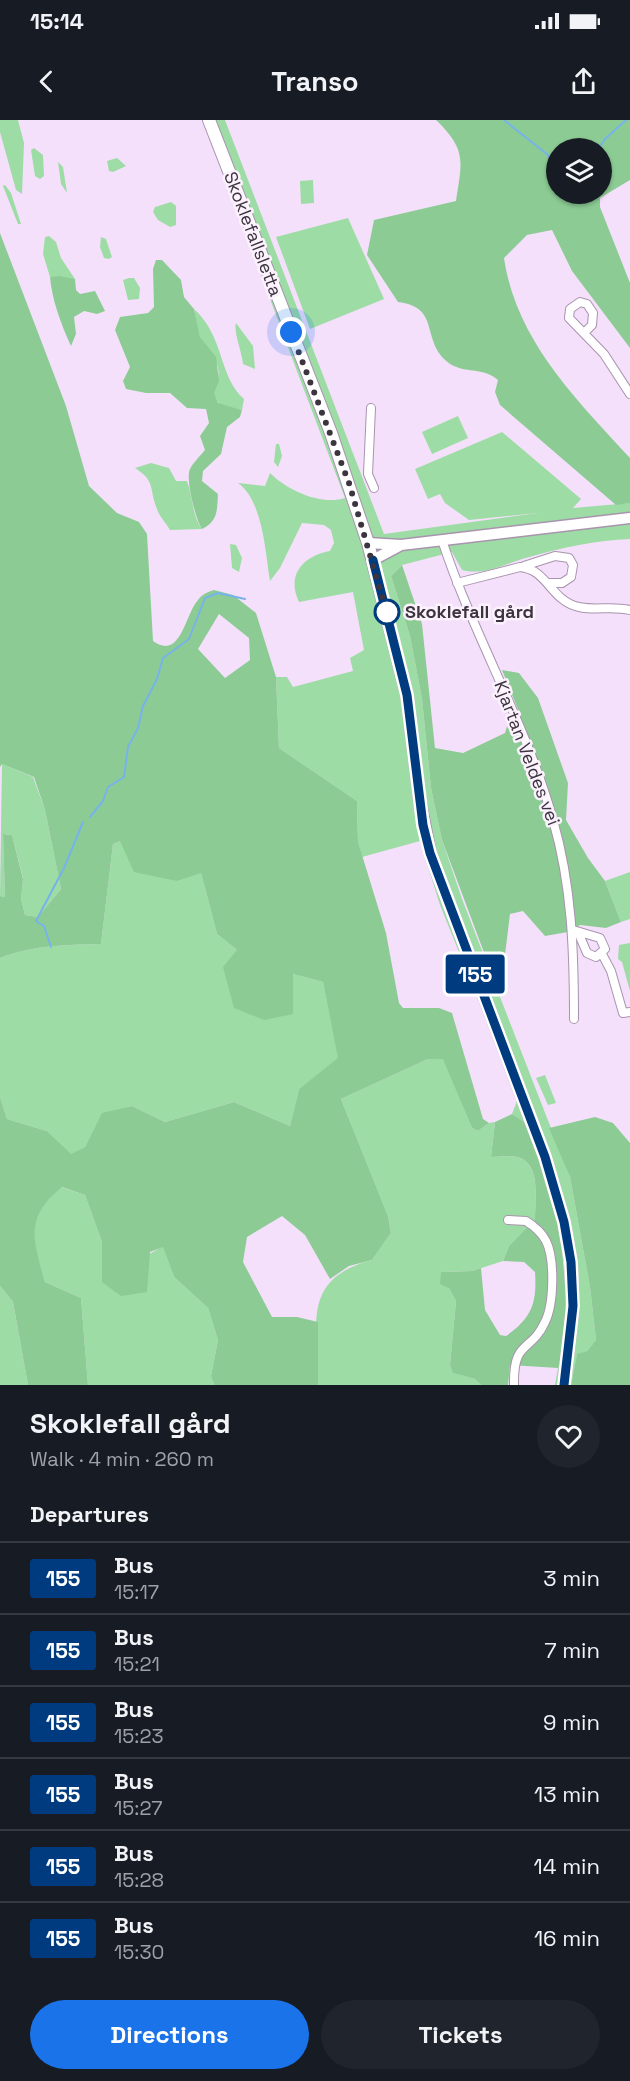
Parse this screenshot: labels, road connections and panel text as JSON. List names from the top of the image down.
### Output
{
  "streets": {
    "main road": ["Skoklefallsletta"],
    "street": ["Kjartan Veldes vei"]
  },
  "places": ["Skoklefall gård"],
  "lines": ["bus line 155"],
  "page": {
    "status": "15:14",
    "header": "Transo",
    "on_map": "155",
    "heading": [
      ["Skoklefall gård", "Walk · 4 min · 260 m"],
      "Departures"
    ],
    "list": [
      {
        "mark": "155",
        "name": "Bus",
        "note": "15:17",
        "value": "3 min"
      },
      {
        "mark": "155",
        "name": "Bus",
        "note": "15:21",
        "value": "7 min"
      },
      {
        "mark": "155",
        "name": "Bus",
        "note": "15:23",
        "value": "9 min"
      },
      {
        "mark": "155",
        "name": "Bus",
        "note": "15:27",
        "value": "13 min"
      },
      {
        "mark": "155",
        "name": "Bus",
        "note": "15:28",
        "value": "14 min"
      },
      {
        "mark": "155",
        "name": "Bus",
        "note": "15:30",
        "value": "16 min"
      }
    ],
    "buttons": ["Directions", "Tickets"]
  }
}
